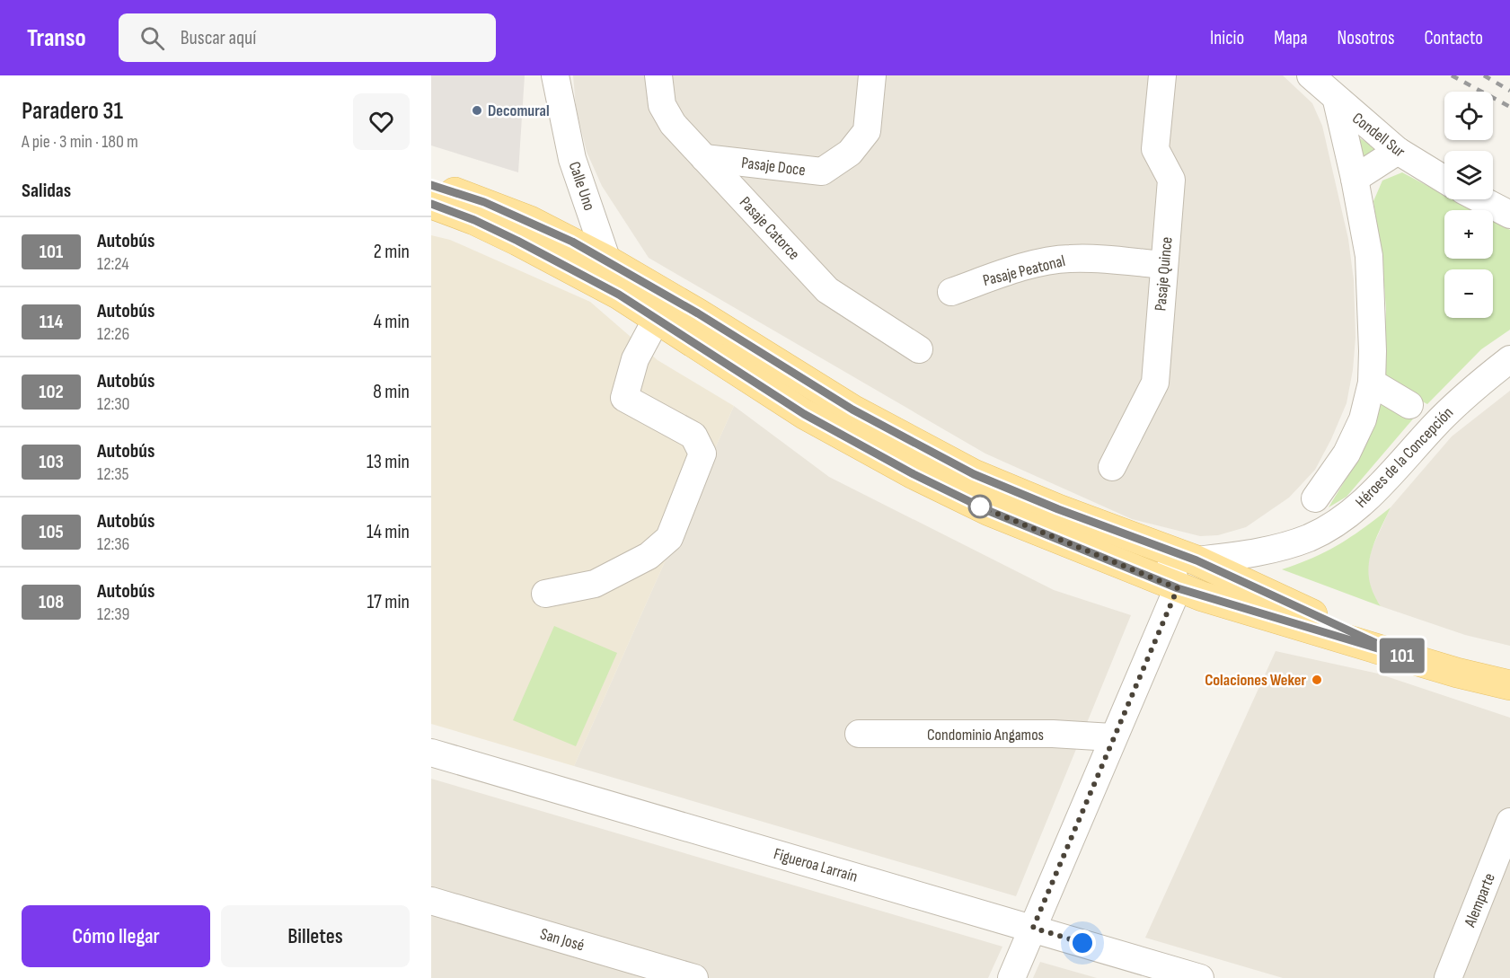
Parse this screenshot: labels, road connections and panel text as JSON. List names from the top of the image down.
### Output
{
  "streets": {
    "street": [
      "Condell Sur",
      "Pasaje Doce",
      "Calle Uno",
      "Pasaje Catorce",
      "Pasaje Peatonal",
      "Pasaje Quince",
      "Héroes de la Concepción",
      "Condominio Angamos",
      "Figueroa Larraín",
      "Alemparte",
      "San José"
    ]
  },
  "crossings": [
    ["Pasaje Doce", "Pasaje Catorce"],
    ["Pasaje Peatonal", "Pasaje Quince"]
  ],
  "places": ["Decomural", "Colaciones Weker"],
  "lines": ["bus line 101"],
  "page": {
    "header": "Transo",
    "search": "Buscar aquí",
    "nav": [
      "Inicio",
      "Mapa",
      "Nosotros",
      "Contacto"
    ],
    "heading": [
      ["Paradero 31", "A pie · 3 min · 180 m"],
      "Salidas"
    ],
    "on_map": "101",
    "map_buttons": ["+", "−"],
    "list": [
      {
        "mark": "101",
        "name": "Autobús",
        "note": "12:24",
        "value": "2 min"
      },
      {
        "mark": "114",
        "name": "Autobús",
        "note": "12:26",
        "value": "4 min"
      },
      {
        "mark": "102",
        "name": "Autobús",
        "note": "12:30",
        "value": "8 min"
      },
      {
        "mark": "103",
        "name": "Autobús",
        "note": "12:35",
        "value": "13 min"
      },
      {
        "mark": "105",
        "name": "Autobús",
        "note": "12:36",
        "value": "14 min"
      },
      {
        "mark": "108",
        "name": "Autobús",
        "note": "12:39",
        "value": "17 min"
      }
    ],
    "buttons": ["Cómo llegar", "Billetes"]
  }
}
